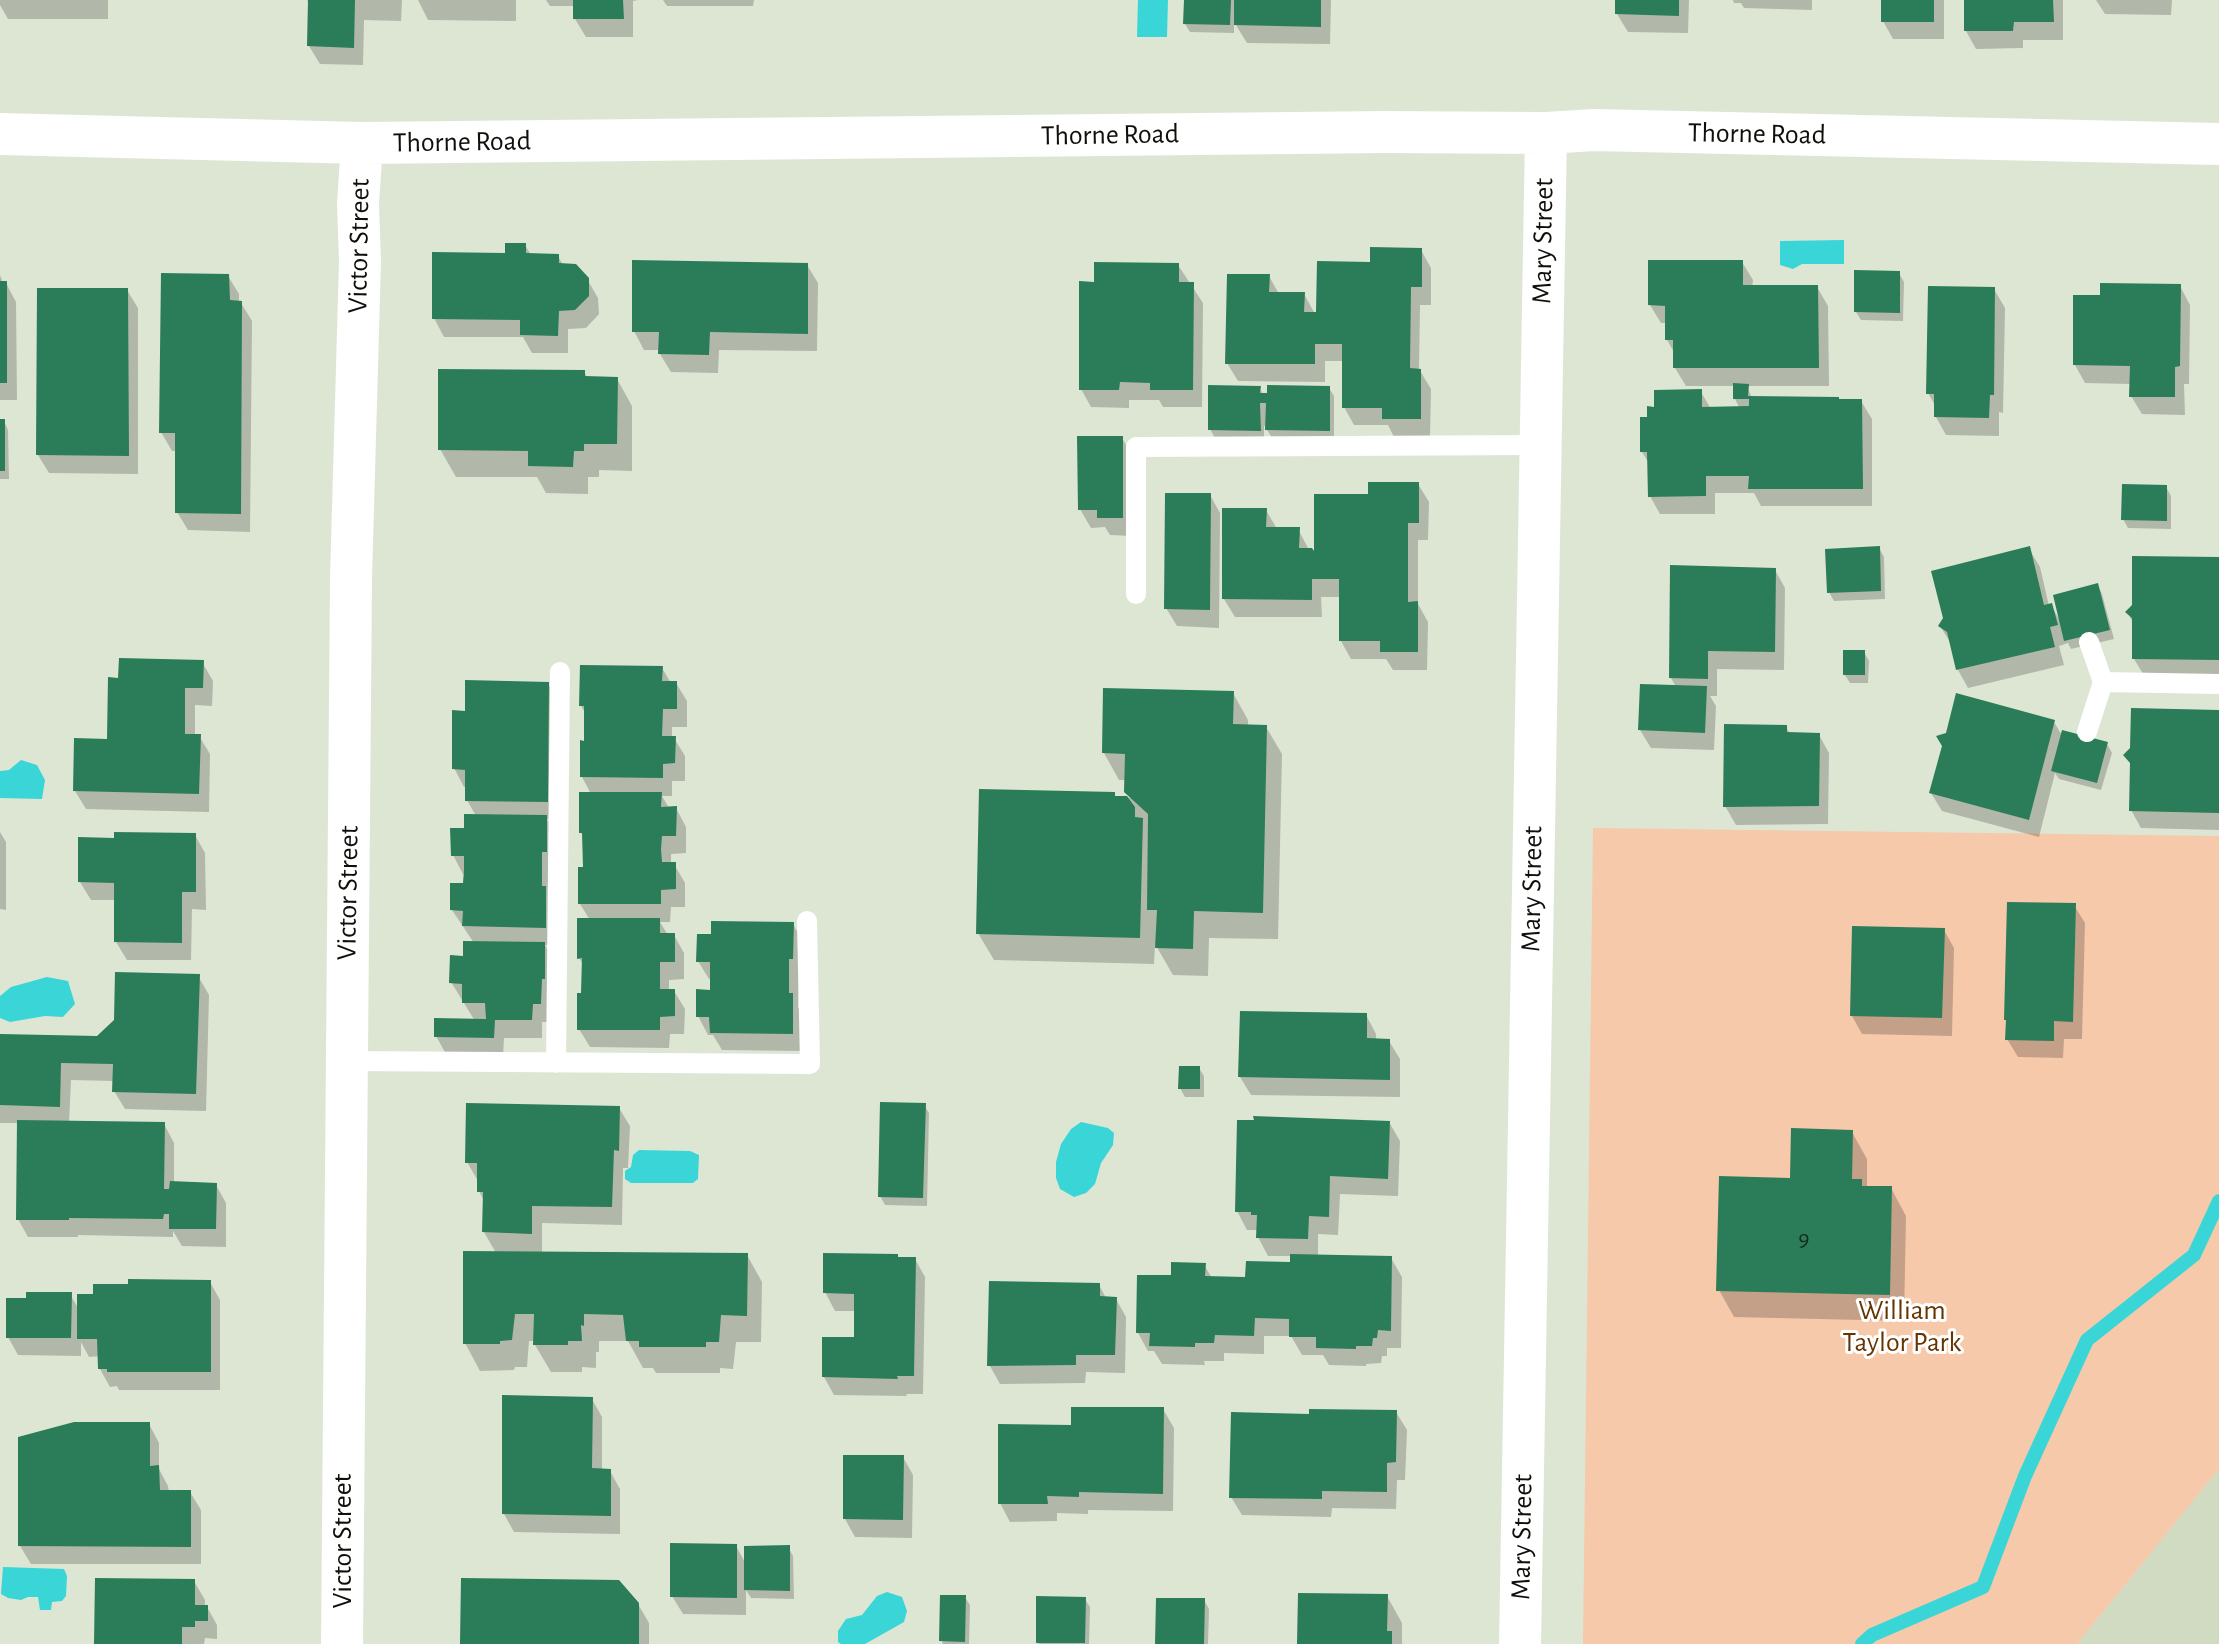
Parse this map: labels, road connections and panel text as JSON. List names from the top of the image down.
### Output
{
  "streets": {
    "street": ["Thorne Road", "Mary Street", "Victor Street"]
  },
  "crossings": [
    ["Thorne Road", "Mary Street"],
    ["Thorne Road", "Victor Street"]
  ],
  "parks": ["William Taylor Park"],
  "house_numbers": ["9"]
}
